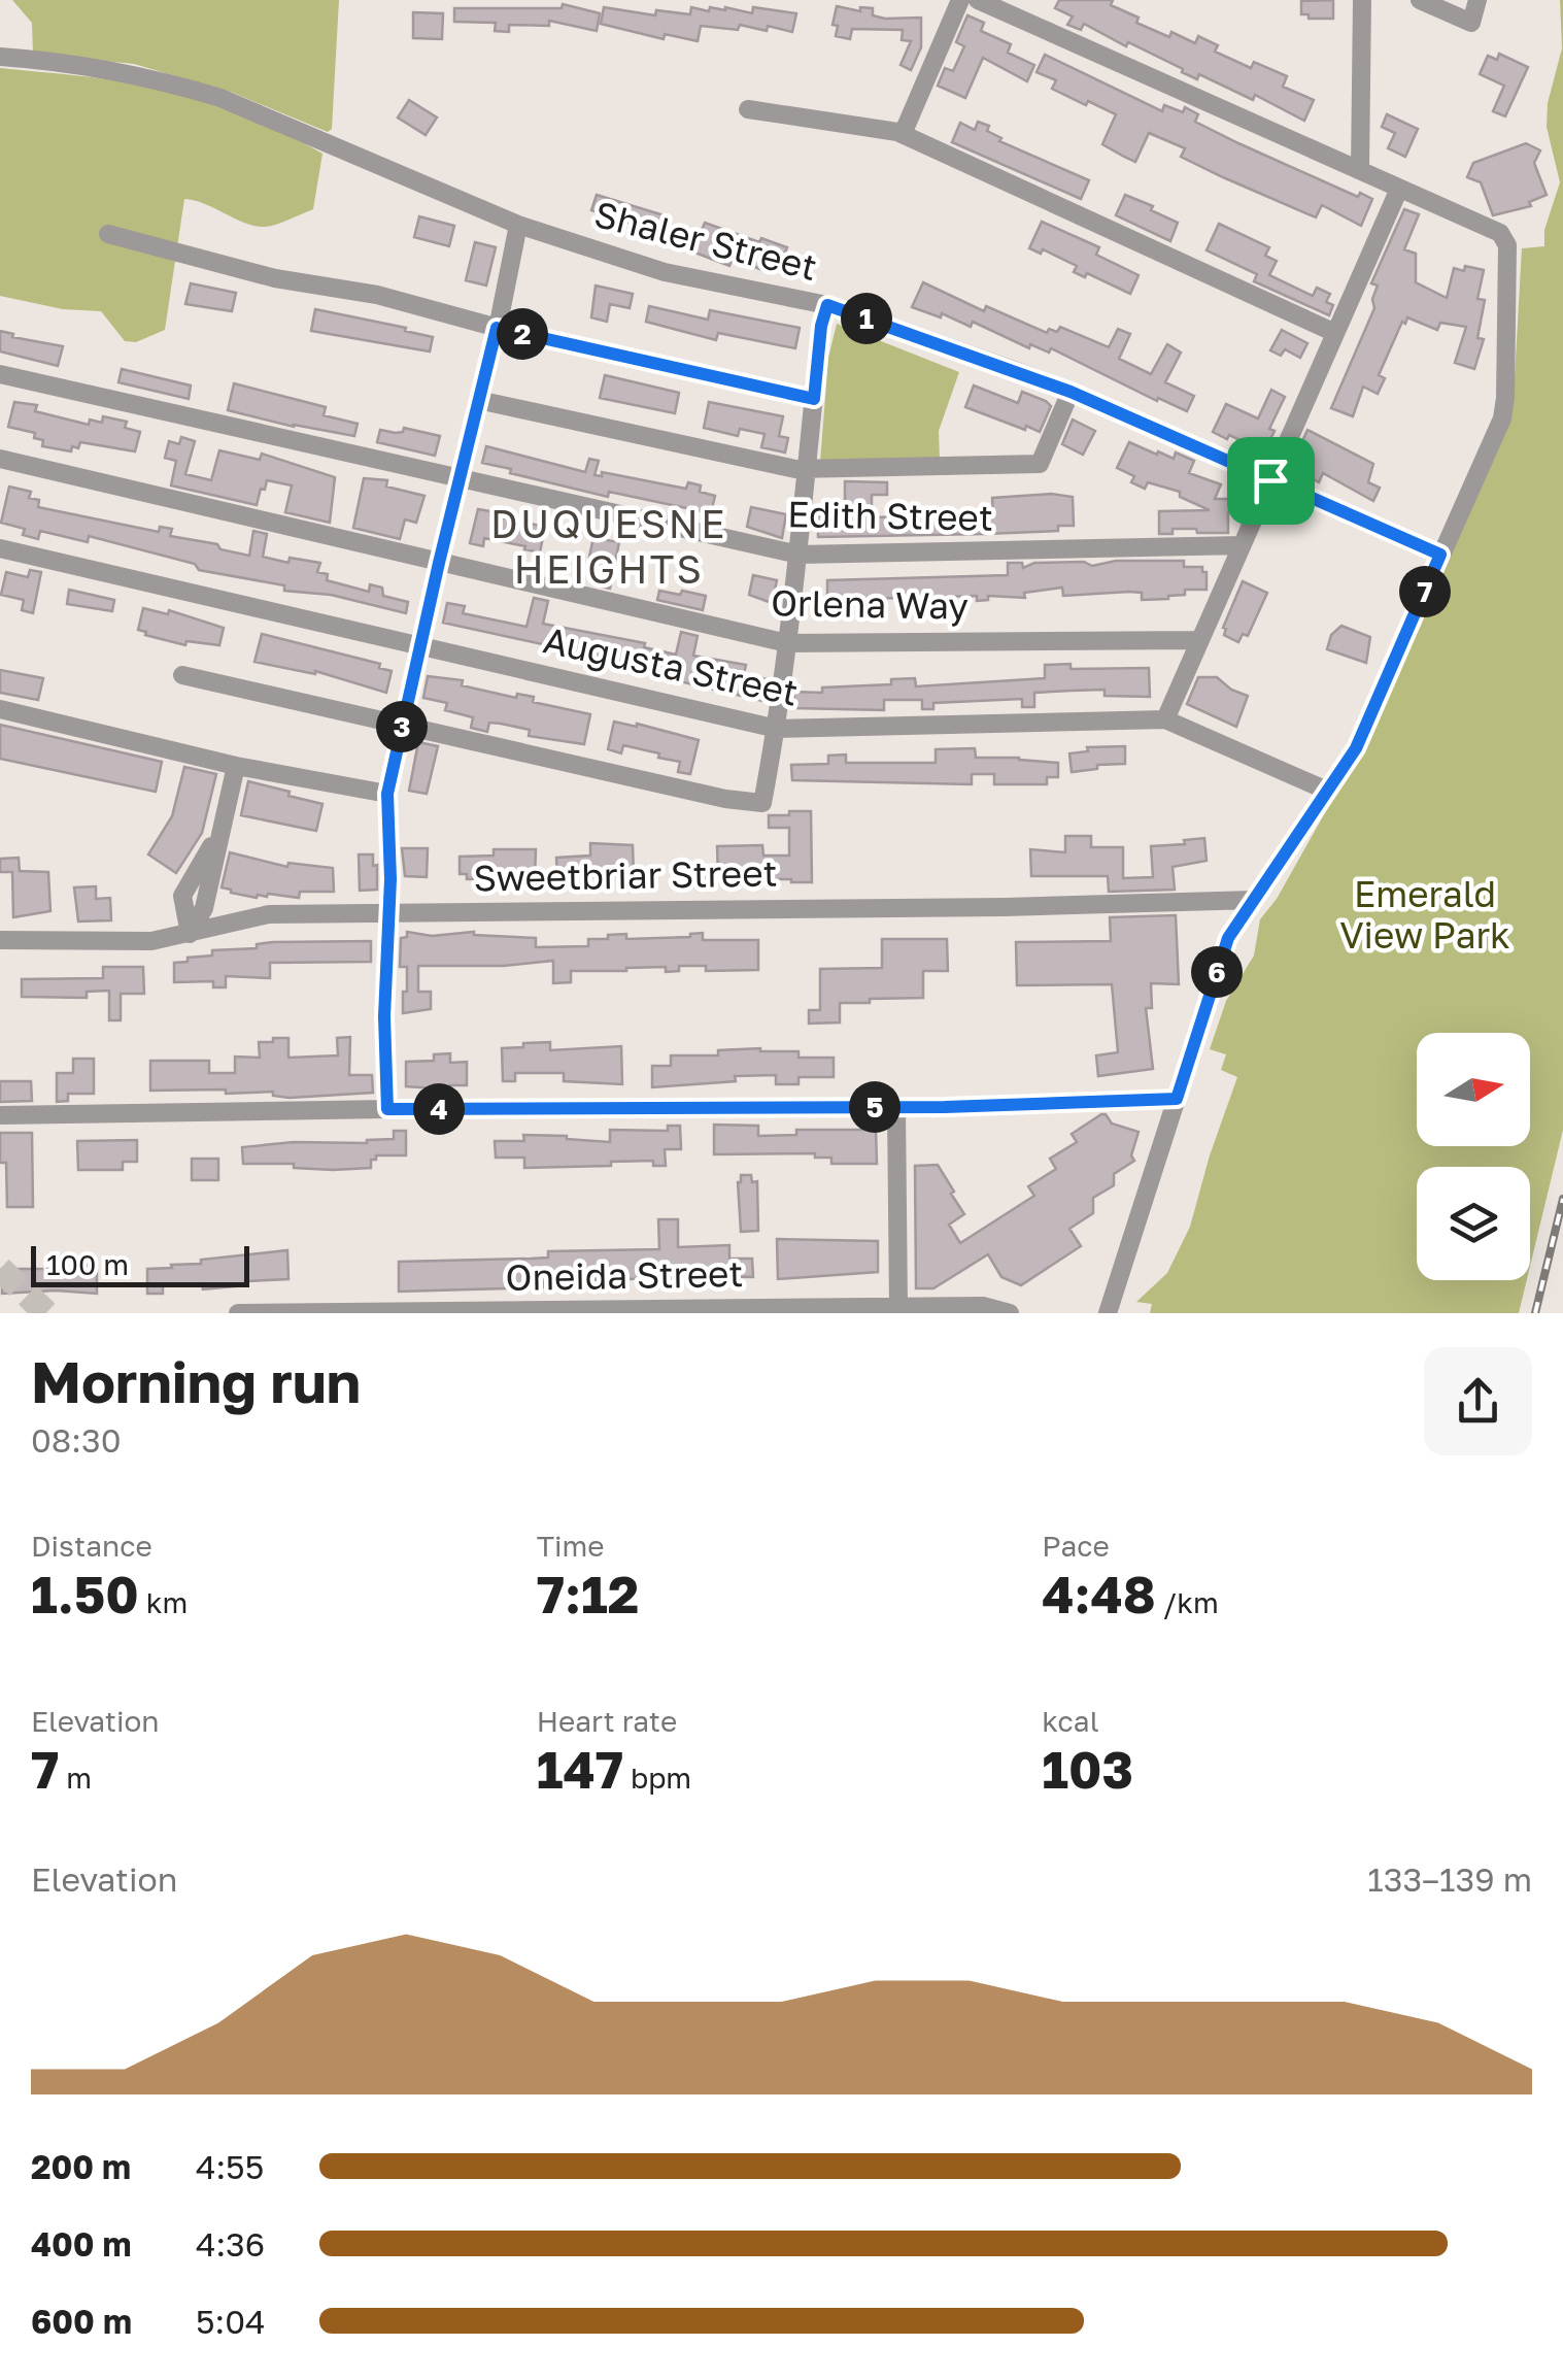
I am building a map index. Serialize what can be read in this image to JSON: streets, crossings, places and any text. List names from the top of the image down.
{
  "streets": {
    "street": [
      "Shaler Street",
      "Edith Street",
      "Orlena Way",
      "Augusta Street",
      "Sweetbriar Street",
      "Oneida Street"
    ]
  },
  "districts": ["DUQUESNE HEIGHTS"],
  "parks": ["Emerald View Park"],
  "scale_bar": "100 m",
  "north": "right",
  "page": {
    "pins": [
      "1",
      "2",
      "7",
      "3",
      "6",
      "5",
      "4"
    ],
    "scale": "100 m",
    "heading": ["Morning run", "08:30"],
    "stats": [
      ["Distance", "1.50 km"],
      ["Time", "7:12"],
      ["Pace", "4:48 /km"],
      ["Elevation", "7 m"],
      ["Heart rate", "147 bpm"],
      ["kcal", "103"]
    ],
    "chart": ["Elevation", "133–139 m"],
    "list": [
      {
        "name": "200 m",
        "note": "4:55"
      },
      {
        "name": "400 m",
        "note": "4:36"
      },
      {
        "name": "600 m",
        "note": "5:04"
      }
    ]
  }
}
